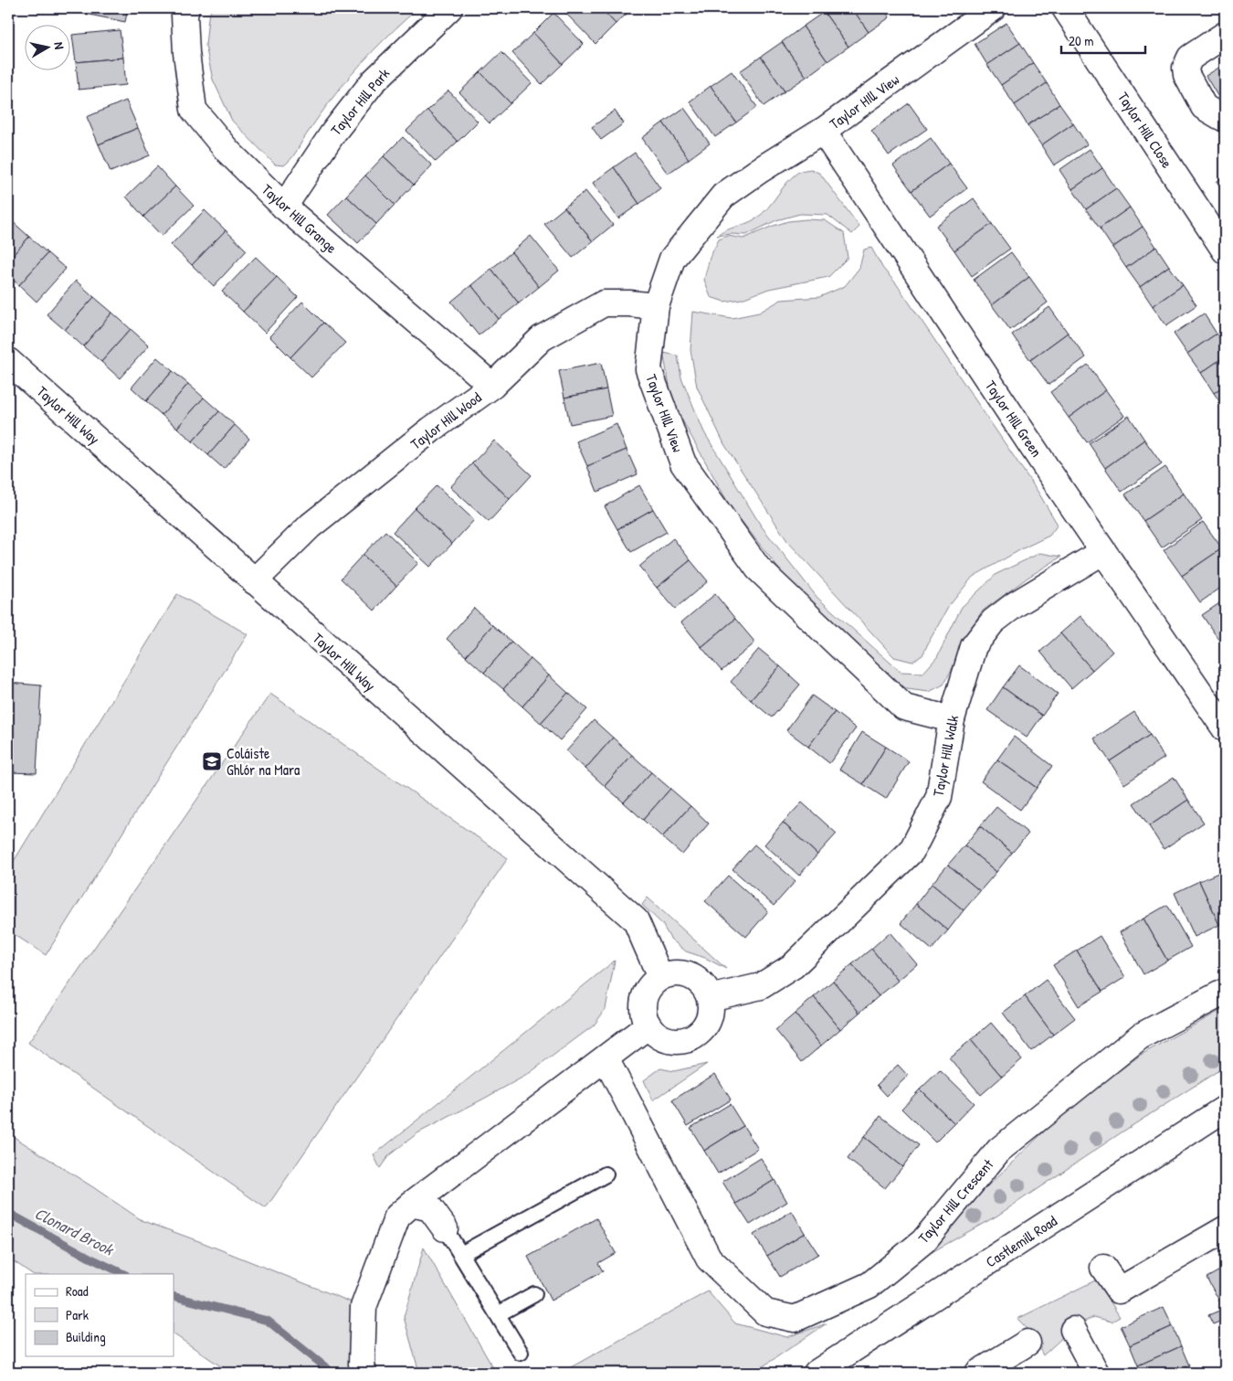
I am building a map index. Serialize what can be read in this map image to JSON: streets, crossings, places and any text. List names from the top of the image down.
{
  "streets": {
    "street": [
      "Taylor Hill Park",
      "Taylor HIll View",
      "Taylor Hill Close",
      "Taylor Hill Grange",
      "Taylor Hill Way",
      "Taylor Hill Green",
      "Taylor Hill Wood",
      "Taylor Hill Walk",
      "Taylor Hill Crescent",
      "Castlemill Road"
    ]
  },
  "crossings": [
    ["Taylor Hill Park", "Taylor Hill Grange"],
    ["Taylor HIll View", "Taylor Hill Green"],
    ["Taylor HIll View", "Taylor Hill Wood"],
    ["Taylor HIll View", "Taylor Hill Walk"],
    ["Taylor Hill Grange", "Taylor Hill Wood"],
    ["Taylor Hill Way", "Taylor Hill Wood"],
    ["Taylor Hill Way", "Taylor Hill Walk"],
    ["Taylor Hill Green", "Taylor Hill Walk"]
  ],
  "water": ["Clonard Brook"],
  "places": {
    "school or university": ["Coláiste Ghlór na Mara"]
  },
  "legend": ["Road", "Park", "Building"],
  "scale_bar": "20 m",
  "north": "right"
}
